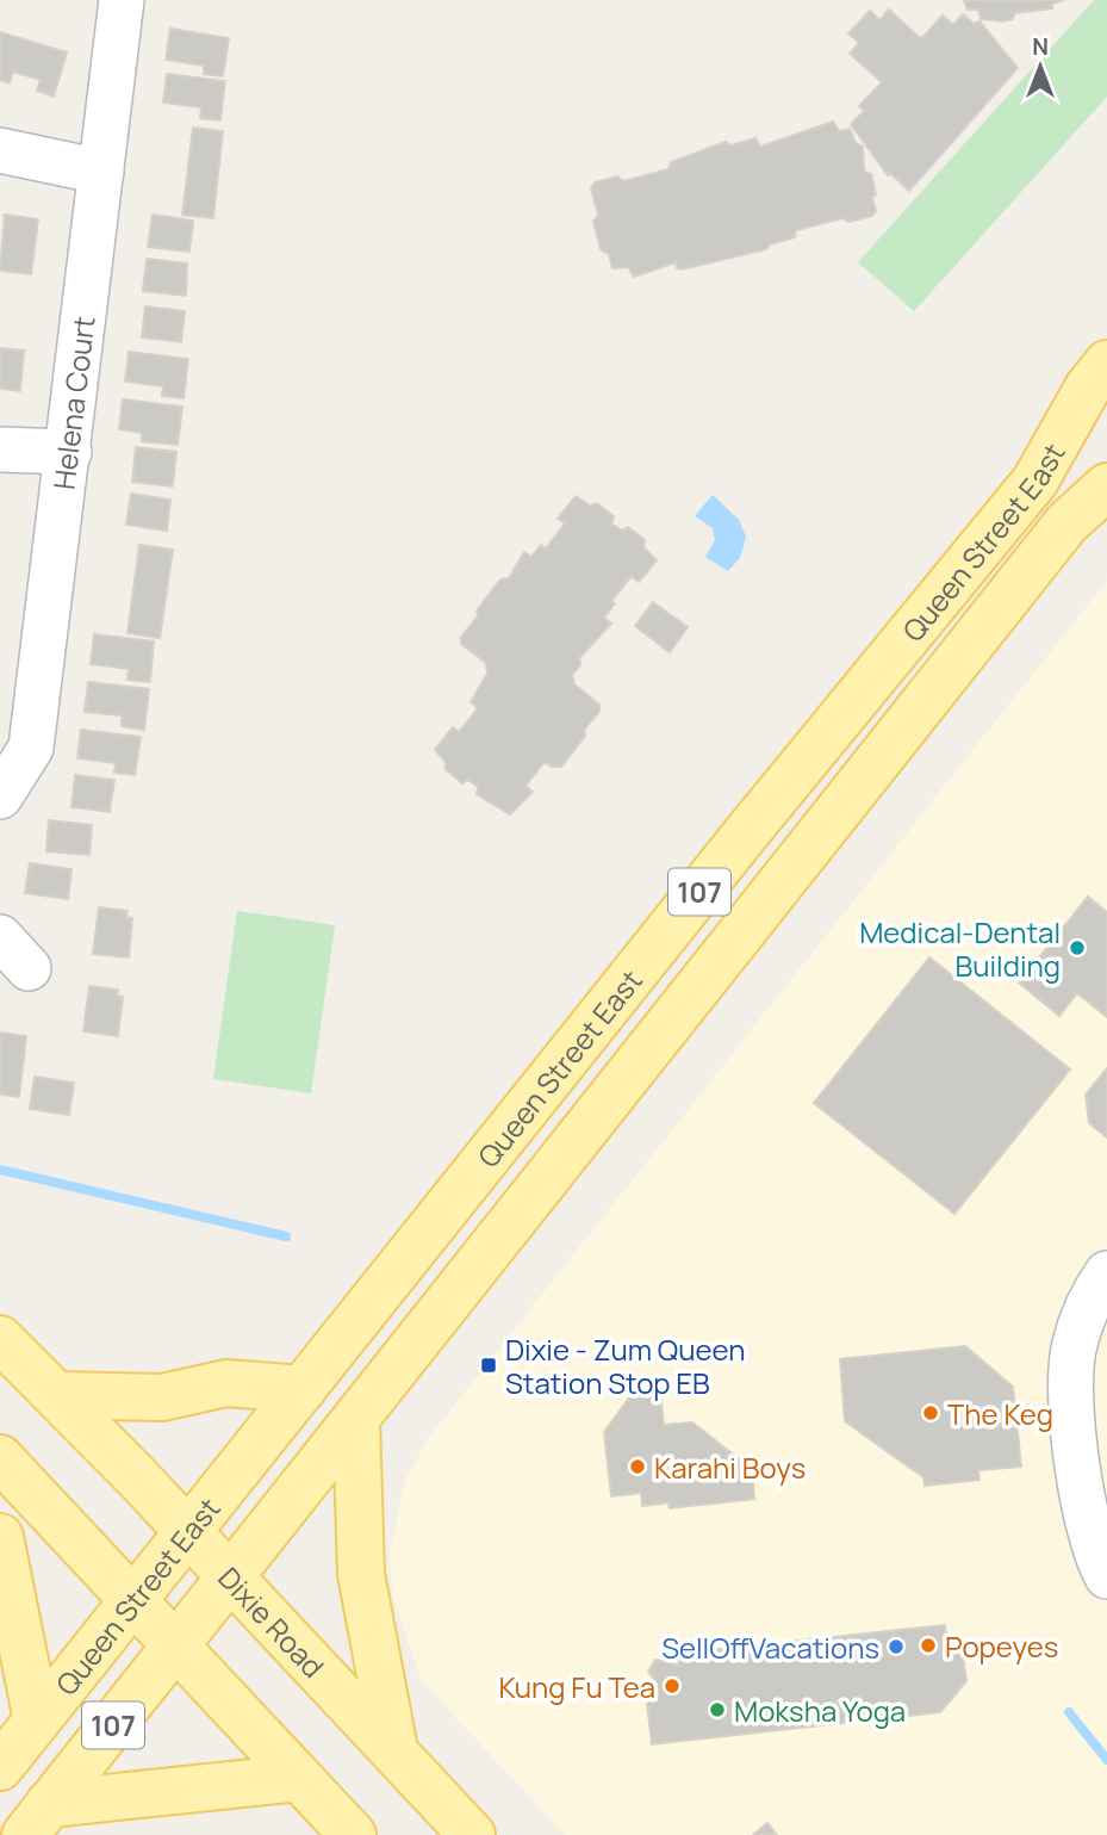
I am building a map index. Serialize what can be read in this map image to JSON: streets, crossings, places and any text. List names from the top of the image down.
{
  "streets": {
    "main road": ["Queen Street East", "107", "Dixie Road"],
    "street": ["Helena Court"]
  },
  "crossings": [
    ["Queen Street East", "Dixie Road"]
  ],
  "places": {
    "other": [
      "Medical-Dental Building",
      "The Keg",
      "Karahi Boys",
      "Popeyes",
      "SellOffVacations",
      "Kung Fu Tea",
      "Moksha Yoga"
    ],
    "transit": ["Dixie - Zum Queen Station Stop EB"]
  },
  "north": "top"
}
